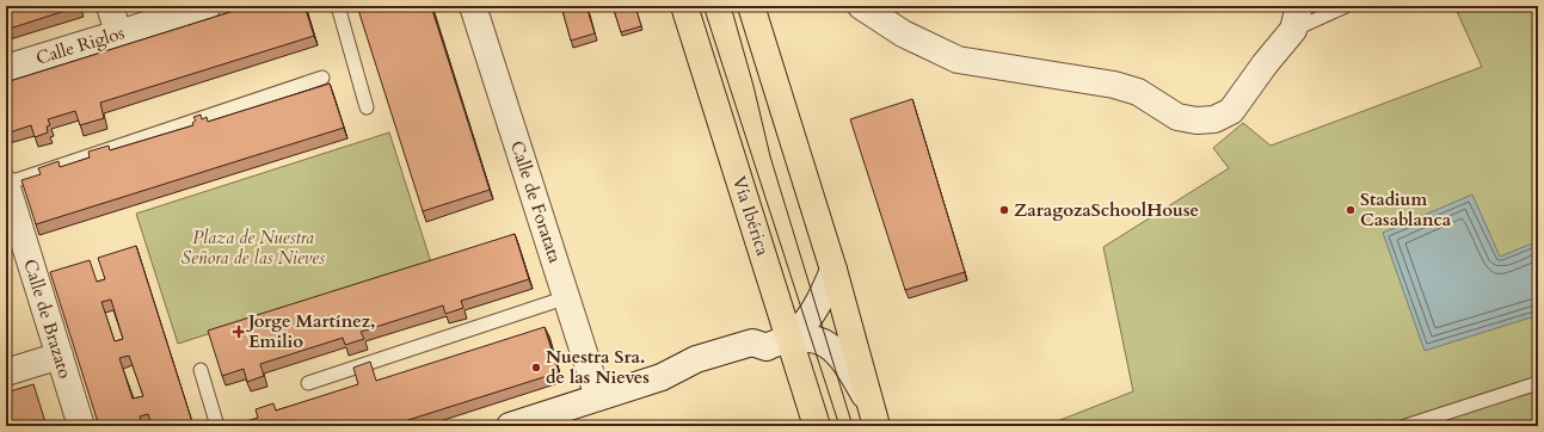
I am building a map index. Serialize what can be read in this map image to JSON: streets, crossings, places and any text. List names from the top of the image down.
{
  "streets": {
    "highway": ["Vía Ibérica"],
    "street": ["Calle Riglos", "Calle de Foratata", "Calle de Brazato"]
  },
  "parks": ["Plaza de Nuestra Señora de las Nieves"],
  "places": {
    "other": ["ZaragozaSchoolHouse", "Stadium Casablanca", "Nuestra Sra. de las Nieves"],
    "health": ["Jorge Martínez, Emilio"]
  }
}
